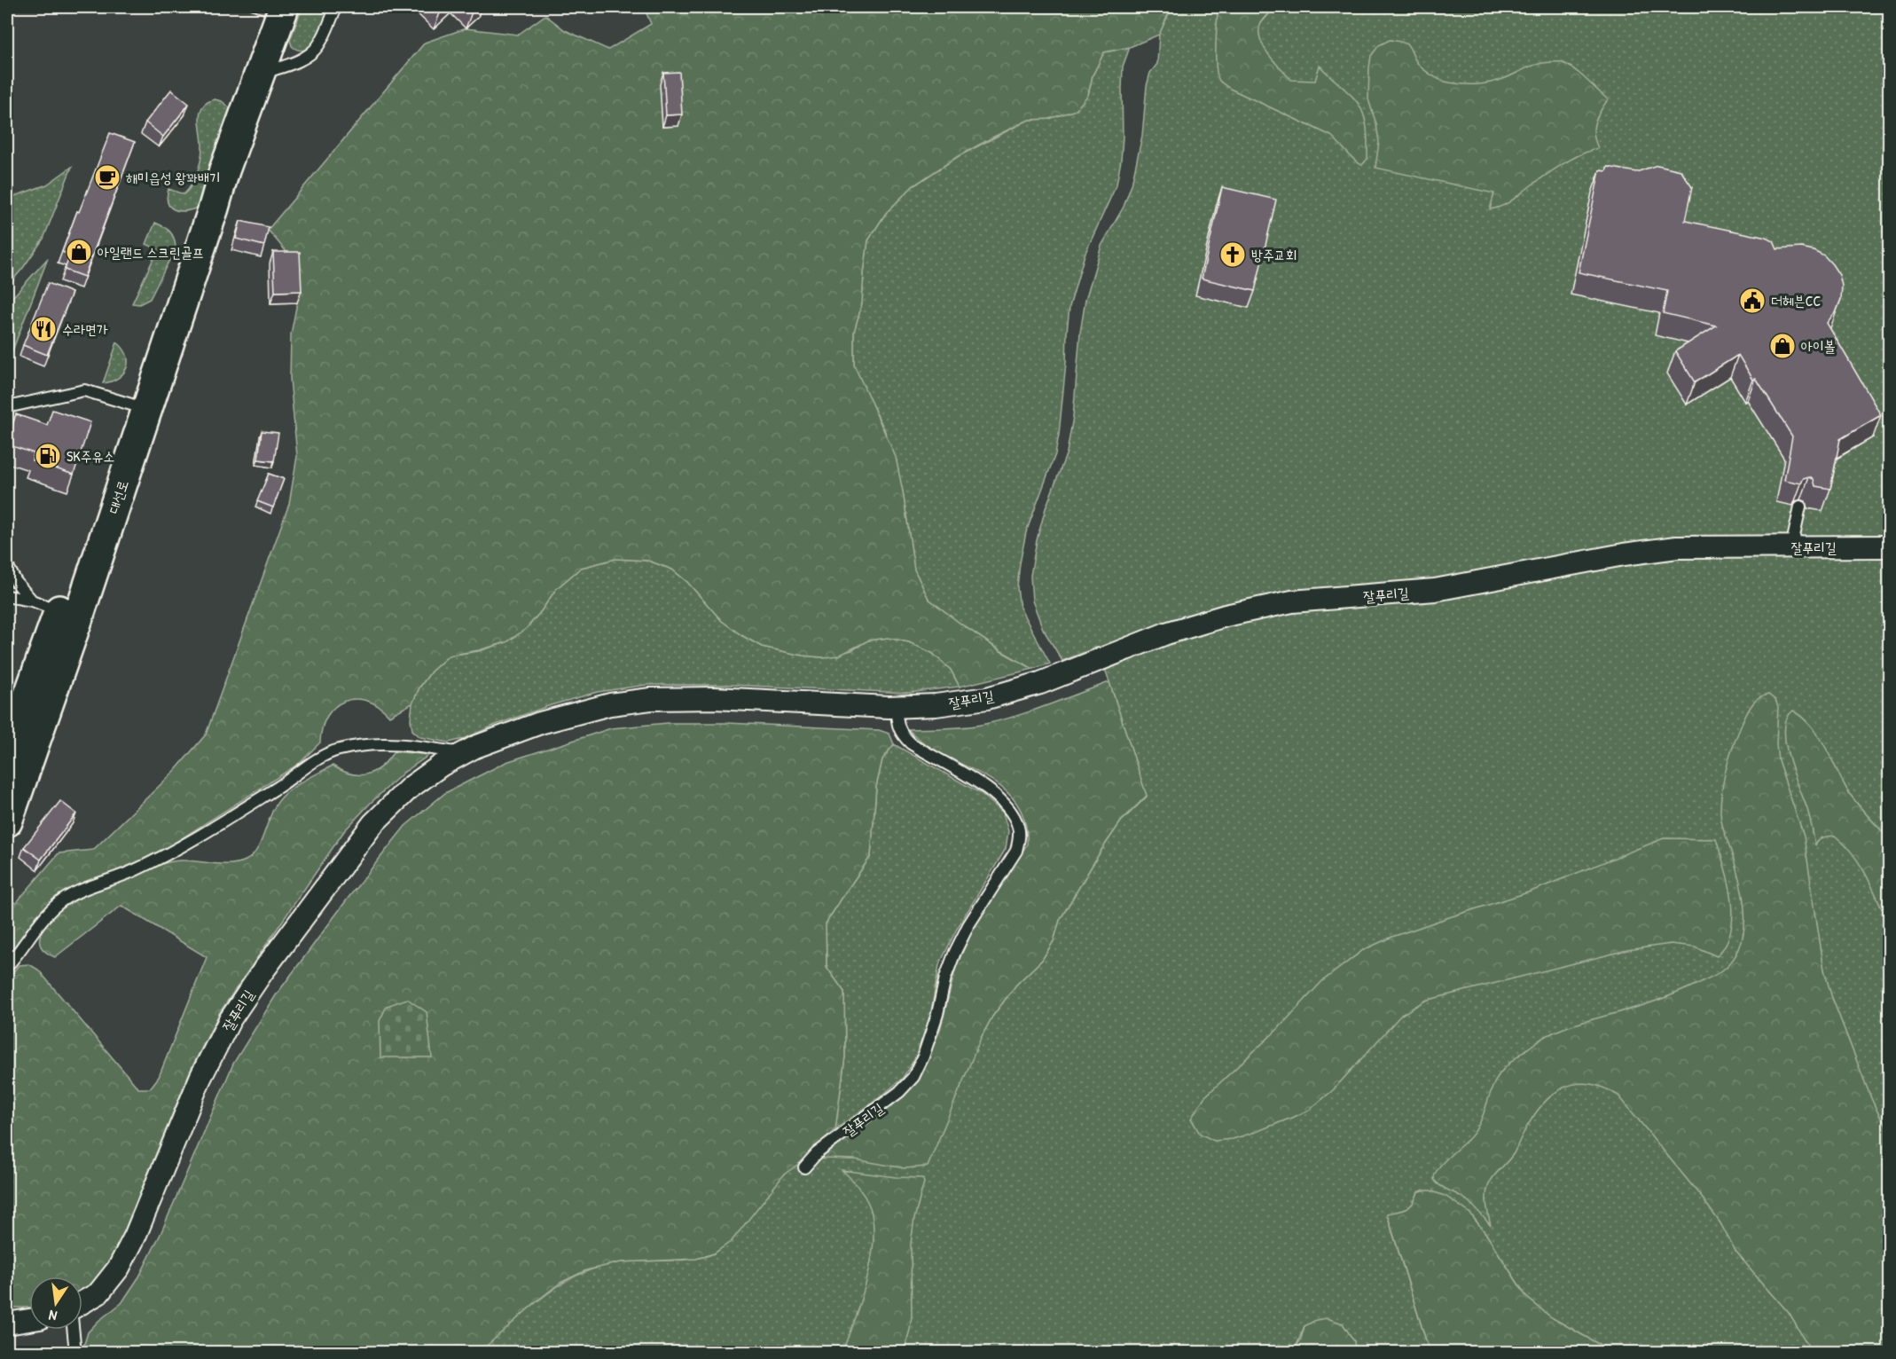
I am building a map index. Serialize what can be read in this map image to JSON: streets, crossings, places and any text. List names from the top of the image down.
{
  "streets": {
    "street": ["대선로", "잘푸리길"]
  },
  "places": {
    "cafe": ["해미읍성 왕꽈배기"],
    "shop": ["아일랜드 스크린골프", "아이볼"],
    "church": ["방주교회"],
    "public building": ["더헤븐CC"],
    "restaurant": ["수라면가"],
    "fuel station": ["SK주유소"]
  },
  "north": "bottom"
}
